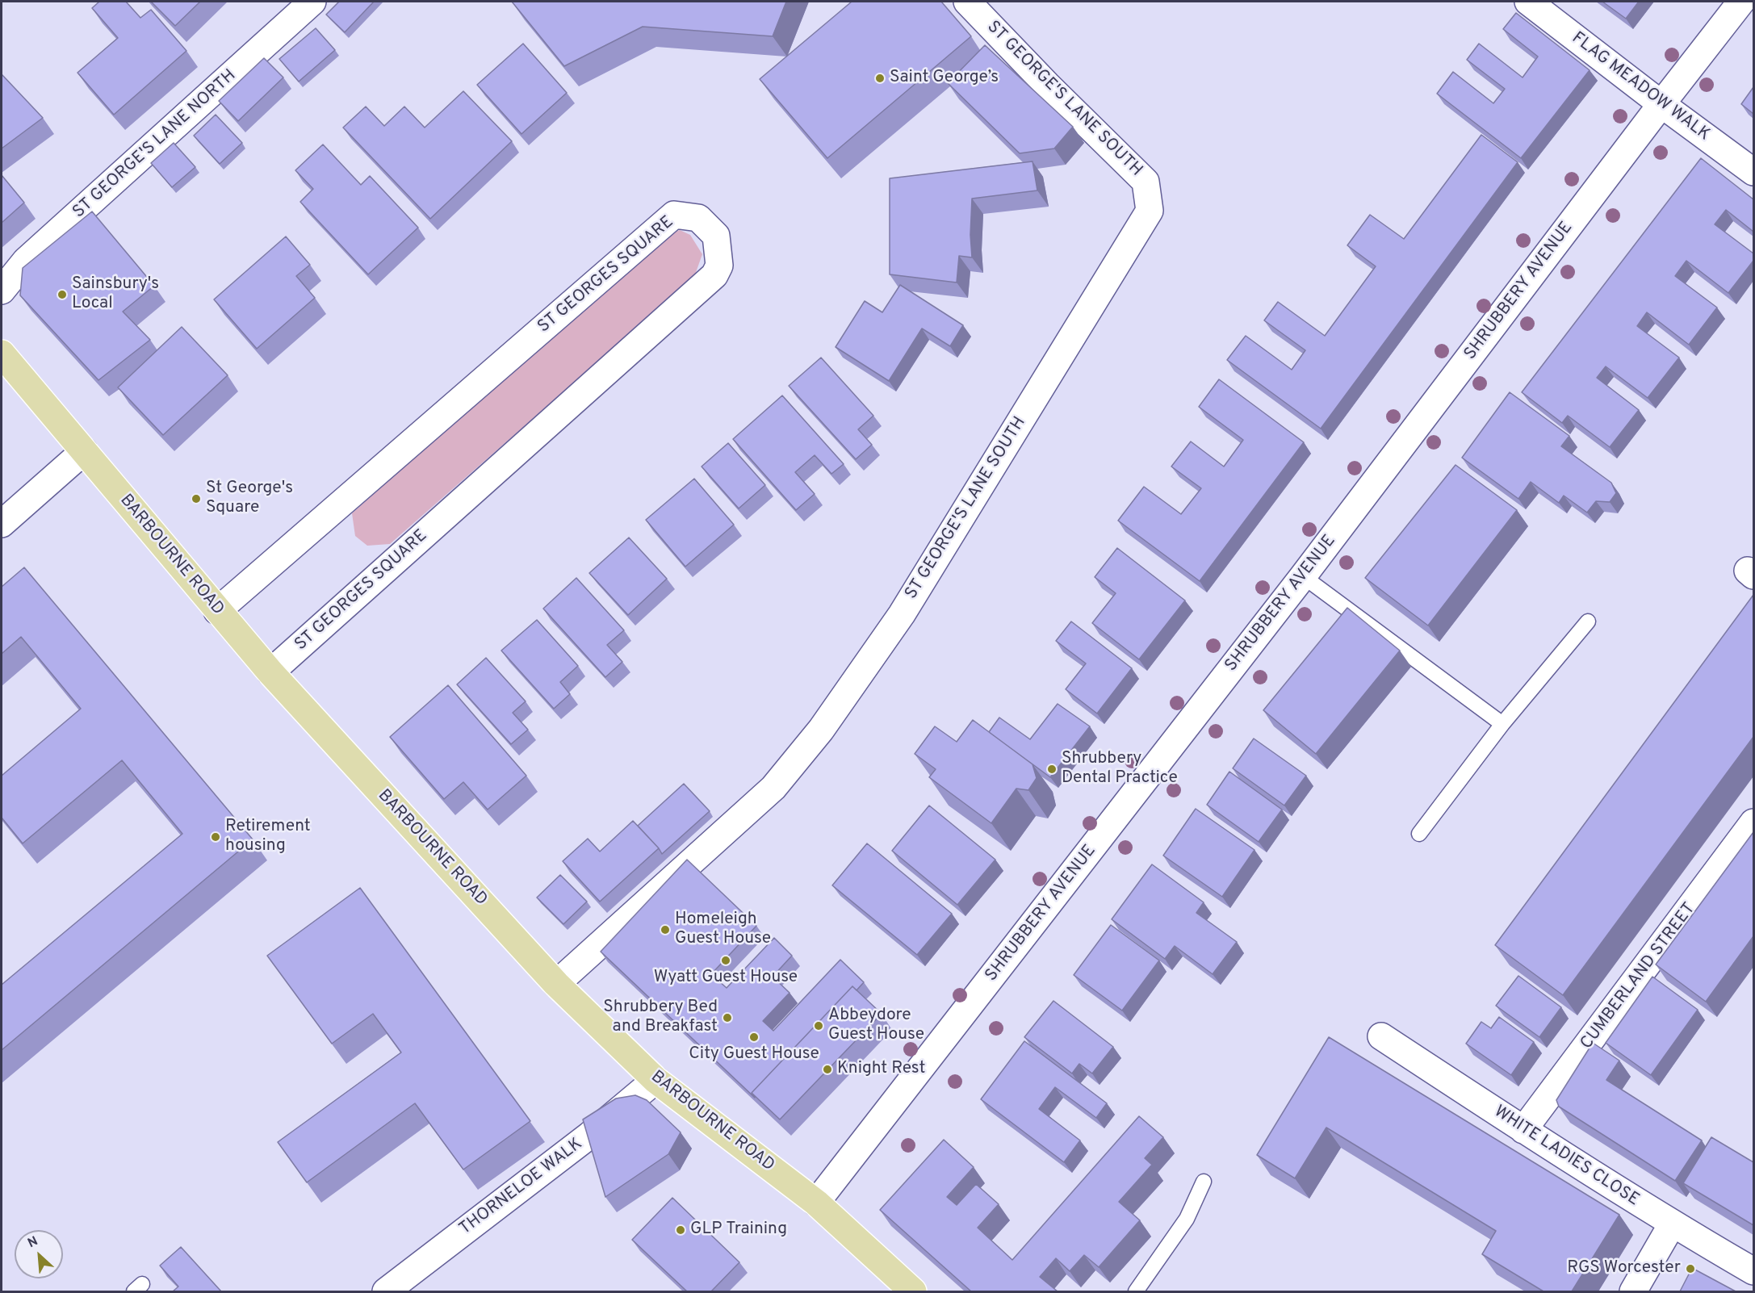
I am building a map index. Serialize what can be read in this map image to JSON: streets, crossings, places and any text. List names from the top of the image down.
{
  "streets": {
    "main road": ["BARBOURNE ROAD"],
    "street": [
      "FLAG MEADOW WALK",
      "ST GEORGE'S LANE SOUTH",
      "ST GEORGE'S LANE NORTH",
      "ST GEORGES SQUARE",
      "SHRUBBERY AVENUE",
      "CUMBERLAND STREET",
      "WHITE LADIES CLOSE",
      "THORNELOE WALK"
    ]
  },
  "crossings": [
    ["FLAG MEADOW WALK", "SHRUBBERY AVENUE"],
    ["ST GEORGE'S LANE SOUTH", "BARBOURNE ROAD"],
    ["ST GEORGES SQUARE", "BARBOURNE ROAD"],
    ["SHRUBBERY AVENUE", "BARBOURNE ROAD"],
    ["BARBOURNE ROAD", "THORNELOE WALK"],
    ["CUMBERLAND STREET", "WHITE LADIES CLOSE"]
  ],
  "places": [
    "Saint George’s",
    "Sainsbury's Local",
    "St George's Square",
    "Shrubbery Dental Practice",
    "Retirement housing",
    "Homeleigh Guest House",
    "Wyatt Guest House",
    "Shrubbery Bed and Breakfast",
    "Abbeydore Guest House",
    "City Guest House",
    "Knight Rest",
    "GLP Training",
    "RGS Worcester"
  ],
  "north": "top left"
}
